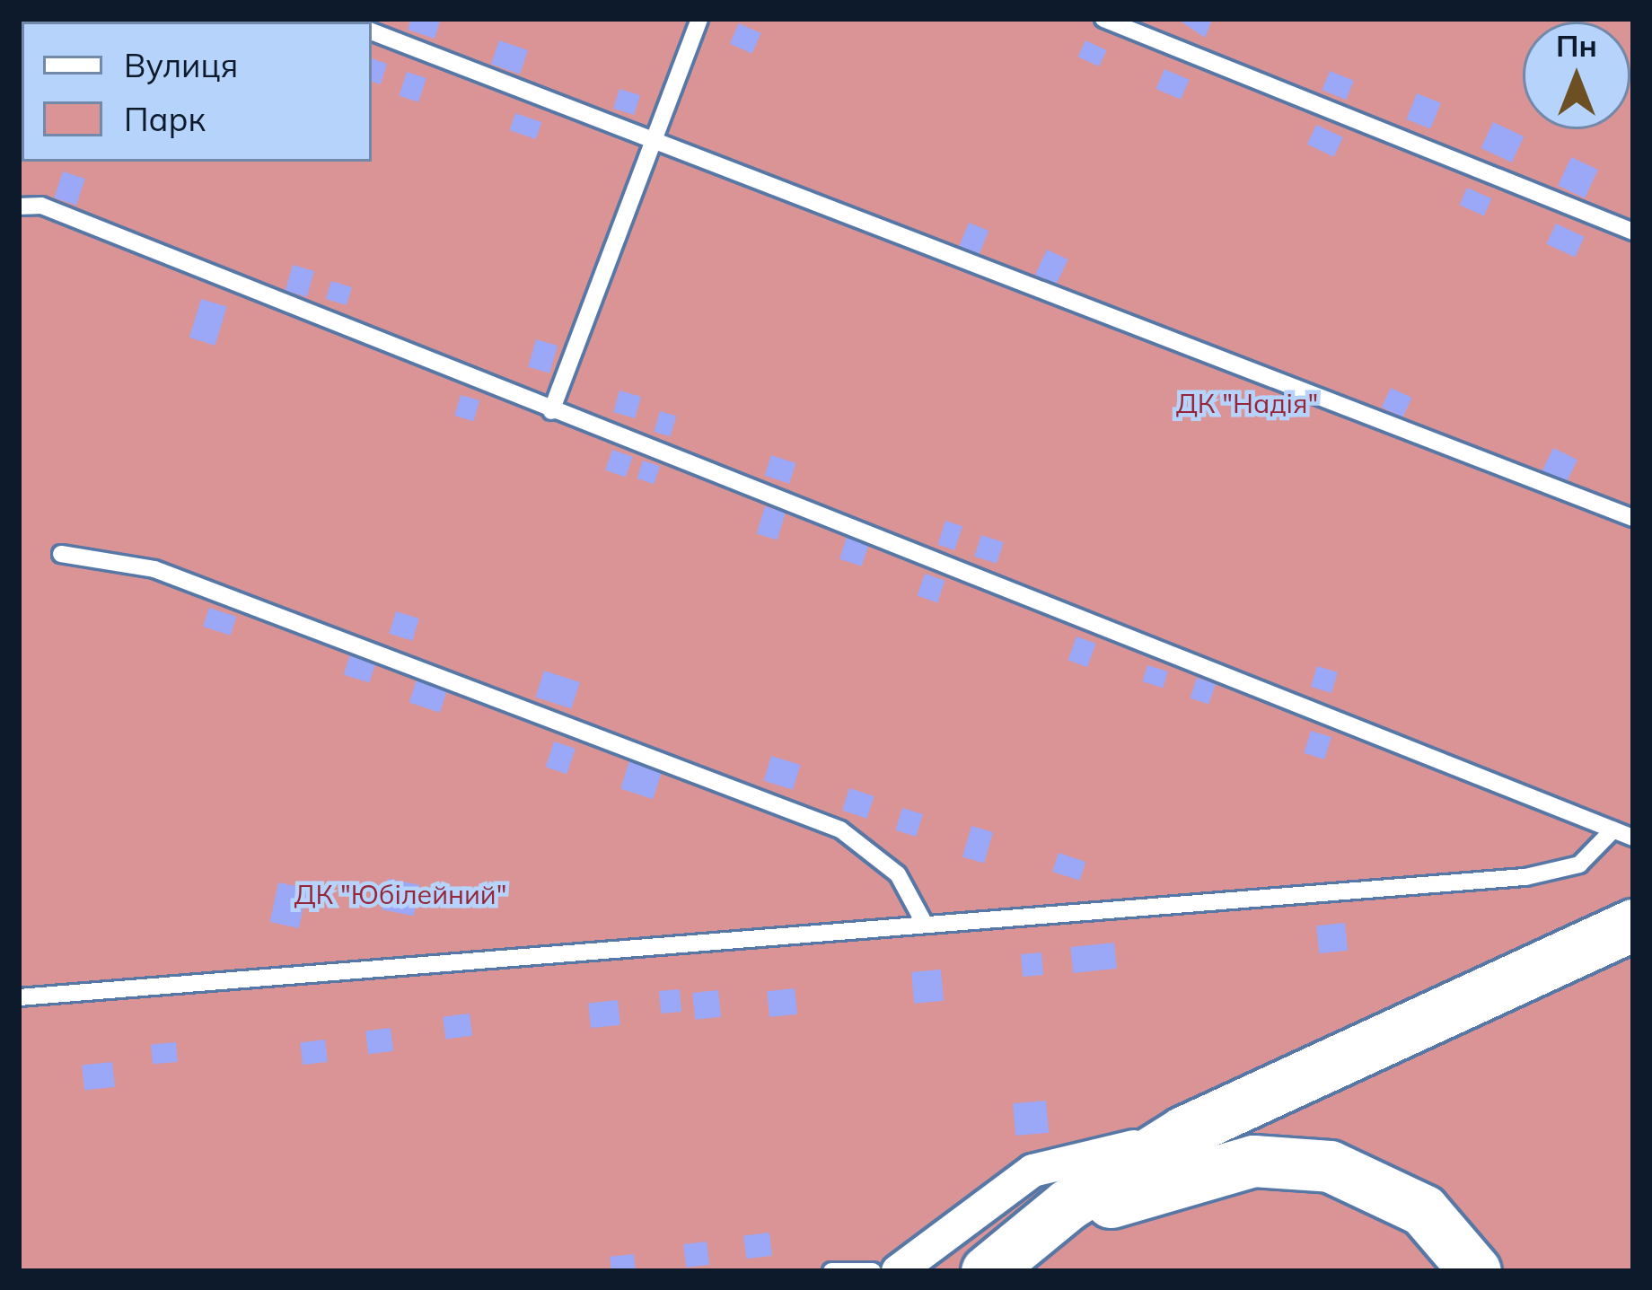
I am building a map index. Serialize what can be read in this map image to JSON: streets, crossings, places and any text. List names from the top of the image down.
{
  "parks": ["ДК \"Надія\"", "ДК \"Юбілейний\""],
  "legend": ["Вулиця", "Парк"],
  "north": "top"
}
